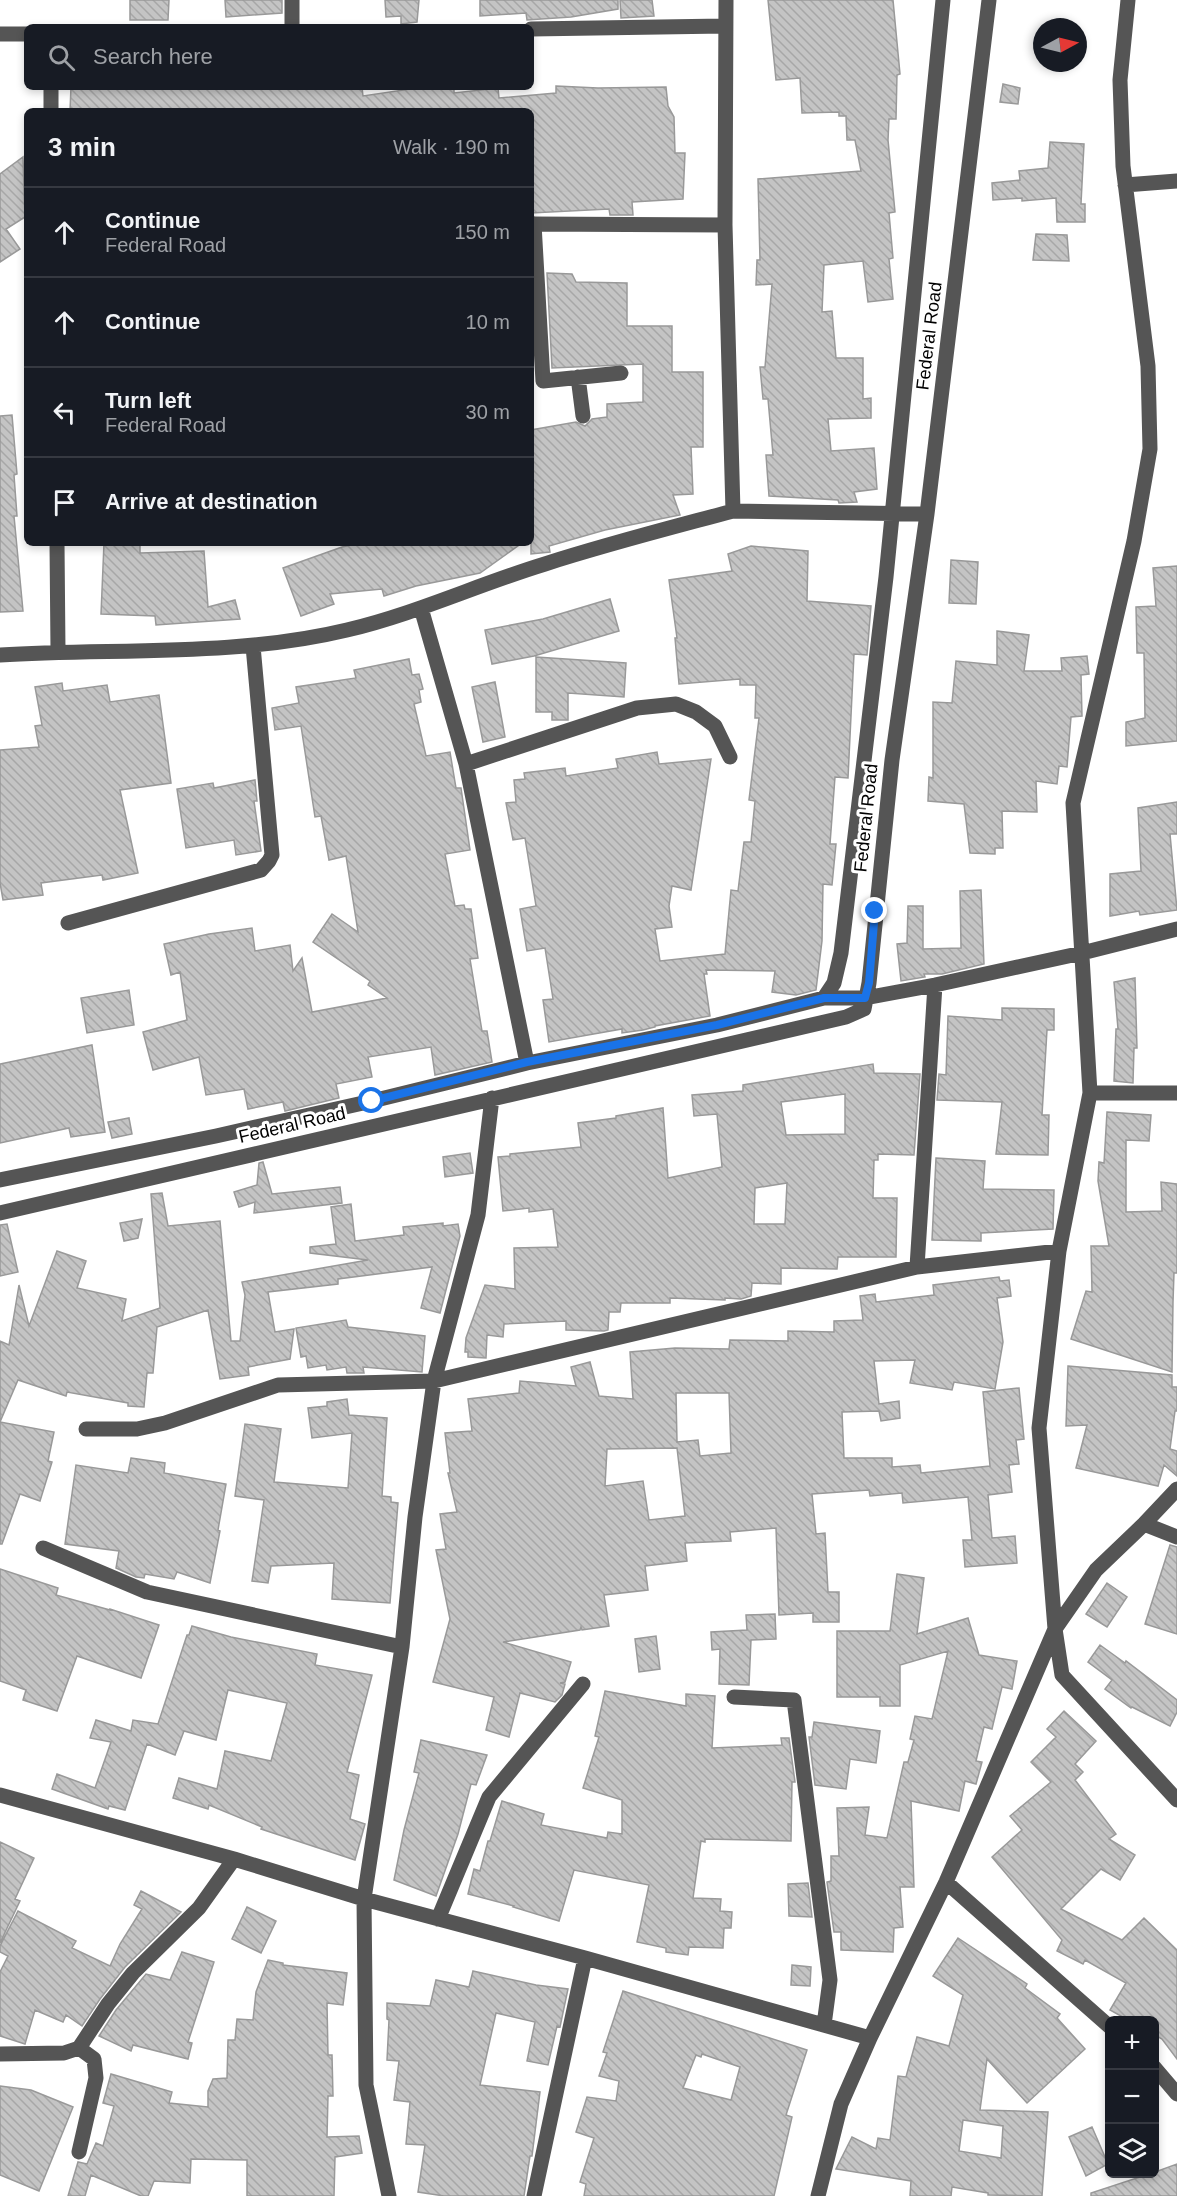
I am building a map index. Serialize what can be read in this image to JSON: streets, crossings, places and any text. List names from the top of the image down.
{
  "streets": {
    "street": ["Federal Road"]
  },
  "north": "right",
  "page": {
    "search": "Search here",
    "heading": ["3 min", "Walk · 190 m"],
    "list": [
      ["Continue", "Federal Road", "150 m"],
      ["Continue", "10 m"],
      ["Turn left", "Federal Road", "30 m"],
      "Arrive at destination"
    ],
    "map_buttons": ["+", "−"]
  }
}
